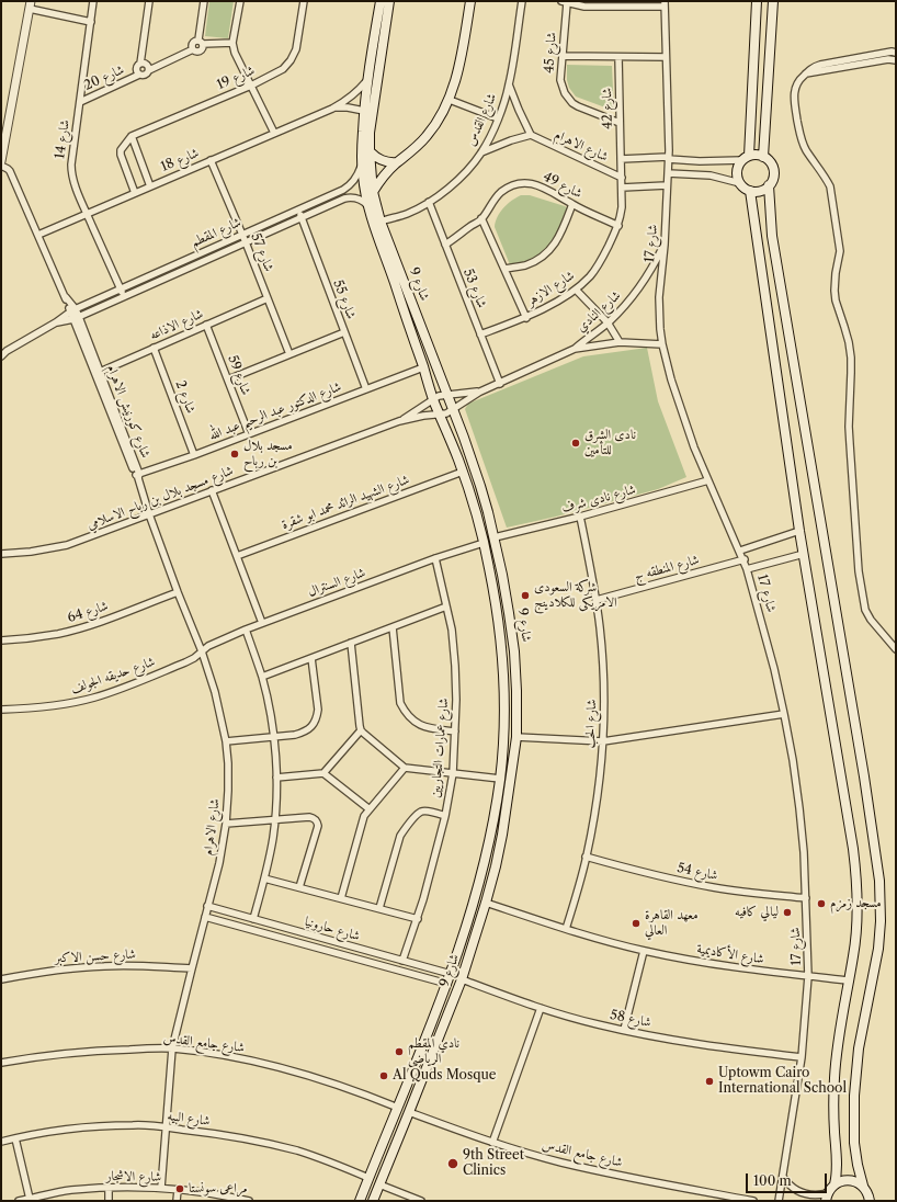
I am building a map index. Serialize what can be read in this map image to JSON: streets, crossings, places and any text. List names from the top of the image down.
{
  "streets": {
    "main road": ["شارع 9"],
    "street": [
      "شارع 45",
      "شارع 20",
      "شارع 19",
      "شارع 42",
      "شارع القدس",
      "شارع 14",
      "شارع الاهرام",
      "شارع 18",
      "شارع 49",
      "شارع المقطم",
      "شارع 17",
      "شارع 57",
      "شارع 53",
      "شارع الازهر",
      "شارع 55",
      "شارع النادي",
      "شارع الاذاعه",
      "شارع 59",
      "شارع 2",
      "شارع كورنيش الاهرام",
      "شارع الدكتور عبد الرحيم عبد الله",
      "شارع مسجد بلال بن رباح الاسلامي",
      "شارع نادى شرف",
      "شارع الشهيد الرائد محمد ابو شقرة",
      "شارع المنطقه ج",
      "شارع السنترال",
      "شارع 64",
      "شارع حديقه الجولف",
      "شارع الحب",
      "شارع عمارات التجاريين",
      "شارع 54",
      "شارع حارونيا",
      "شارع الأكاديمية",
      "شارع حسن الاكبر",
      "شارع 58",
      "شارع جامع القدس",
      "شارع البيه",
      "شارع الاشجار"
    ]
  },
  "crossings": [
    ["شارع 45", "شارع 42"],
    ["شارع 20", "شارع 14"],
    ["شارع 42", "شارع الازهر"],
    ["شارع القدس", "شارع 9"],
    ["شارع القدس", "شارع 53"],
    ["شارع 14", "شارع 18"],
    ["شارع 14", "شارع المقطم"],
    ["شارع الاهرام", "شارع الازهر"],
    ["شارع الاهرام", "شارع كورنيش الاهرام"],
    ["شارع الاهرام", "شارع الدكتور عبد الرحيم عبد الله"],
    ["شارع الاهرام", "شارع مسجد بلال بن رباح الاسلامي"],
    ["شارع الاهرام", "شارع السنترال"],
    ["شارع الاهرام", "شارع 64"],
    ["شارع الاهرام", "شارع حديقه الجولف"],
    ["شارع الاهرام", "شارع حارونيا"],
    ["شارع الاهرام", "شارع حسن الاكبر"],
    ["شارع الاهرام", "شارع جامع القدس"],
    ["شارع الاهرام", "شارع البيه"],
    ["شارع الاهرام", "شارع الاشجار"],
    ["شارع 18", "شارع 57"],
    ["شارع 18", "شارع 9"],
    ["شارع 18", "شارع كورنيش الاهرام"],
    ["شارع 49", "شارع 53"],
    ["شارع 49", "شارع الازهر"],
    ["شارع المقطم", "شارع 57"],
    ["شارع المقطم", "شارع 9"],
    ["شارع المقطم", "شارع 55"],
    ["شارع المقطم", "شارع كورنيش الاهرام"],
    ["شارع 17", "شارع النادي"],
    ["شارع 17", "شارع نادى شرف"],
    ["شارع 17", "شارع المنطقه ج"],
    ["شارع 17", "شارع 54"],
    ["شارع 17", "شارع الأكاديمية"],
    ["شارع 17", "شارع 58"],
    ["شارع 57", "شارع الاذاعه"],
    ["شارع 9", "شارع النادي"],
    ["شارع 9", "شارع الدكتور عبد الرحيم عبد الله"],
    ["شارع 9", "شارع مسجد بلال بن رباح الاسلامي"],
    ["شارع 9", "شارع نادى شرف"],
    ["شارع 9", "شارع الشهيد الرائد محمد ابو شقرة"],
    ["شارع 9", "شارع السنترال"],
    ["شارع 9", "شارع حارونيا"],
    ["شارع 9", "شارع الأكاديمية"],
    ["شارع 9", "شارع 58"],
    ["شارع 9", "شارع جامع القدس"],
    ["شارع 9", "شارع البيه"],
    ["شارع 53", "شارع الازهر"],
    ["شارع 53", "شارع النادي"],
    ["شارع 55", "شارع الدكتور عبد الرحيم عبد الله"],
    ["شارع النادي", "شارع مسجد بلال بن رباح الاسلامي"],
    ["شارع الاذاعه", "شارع 59"],
    ["شارع الاذاعه", "شارع 2"],
    ["شارع الاذاعه", "شارع كورنيش الاهرام"],
    ["شارع 59", "شارع الدكتور عبد الرحيم عبد الله"],
    ["شارع 2", "شارع الدكتور عبد الرحيم عبد الله"],
    ["شارع كورنيش الاهرام", "شارع الدكتور عبد الرحيم عبد الله"],
    ["شارع نادى شرف", "شارع الحب"],
    ["شارع المنطقه ج", "شارع الحب"],
    ["شارع السنترال", "شارع حديقه الجولف"],
    ["شارع السنترال", "شارع عمارات التجاريين"],
    ["شارع الحب", "شارع 54"],
    ["شارع الحب", "شارع الأكاديمية"],
    ["شارع عمارات التجاريين", "شارع حارونيا"]
  ],
  "places": [
    "نادى الشرق للتأمين",
    "مسجد بلال بن رباح",
    "شركة السعودى الامريكى للكلادينج",
    "مسجد زمزم",
    "ليالي كافيه",
    "معهد القاهرة العالي",
    "نادي المقطم الرياضي",
    "Al Quds Mosque",
    "Uptowm Cairo International School",
    "9th Street Clinics",
    "مراعى سونستا"
  ],
  "scale_bar": "100 m"
}
